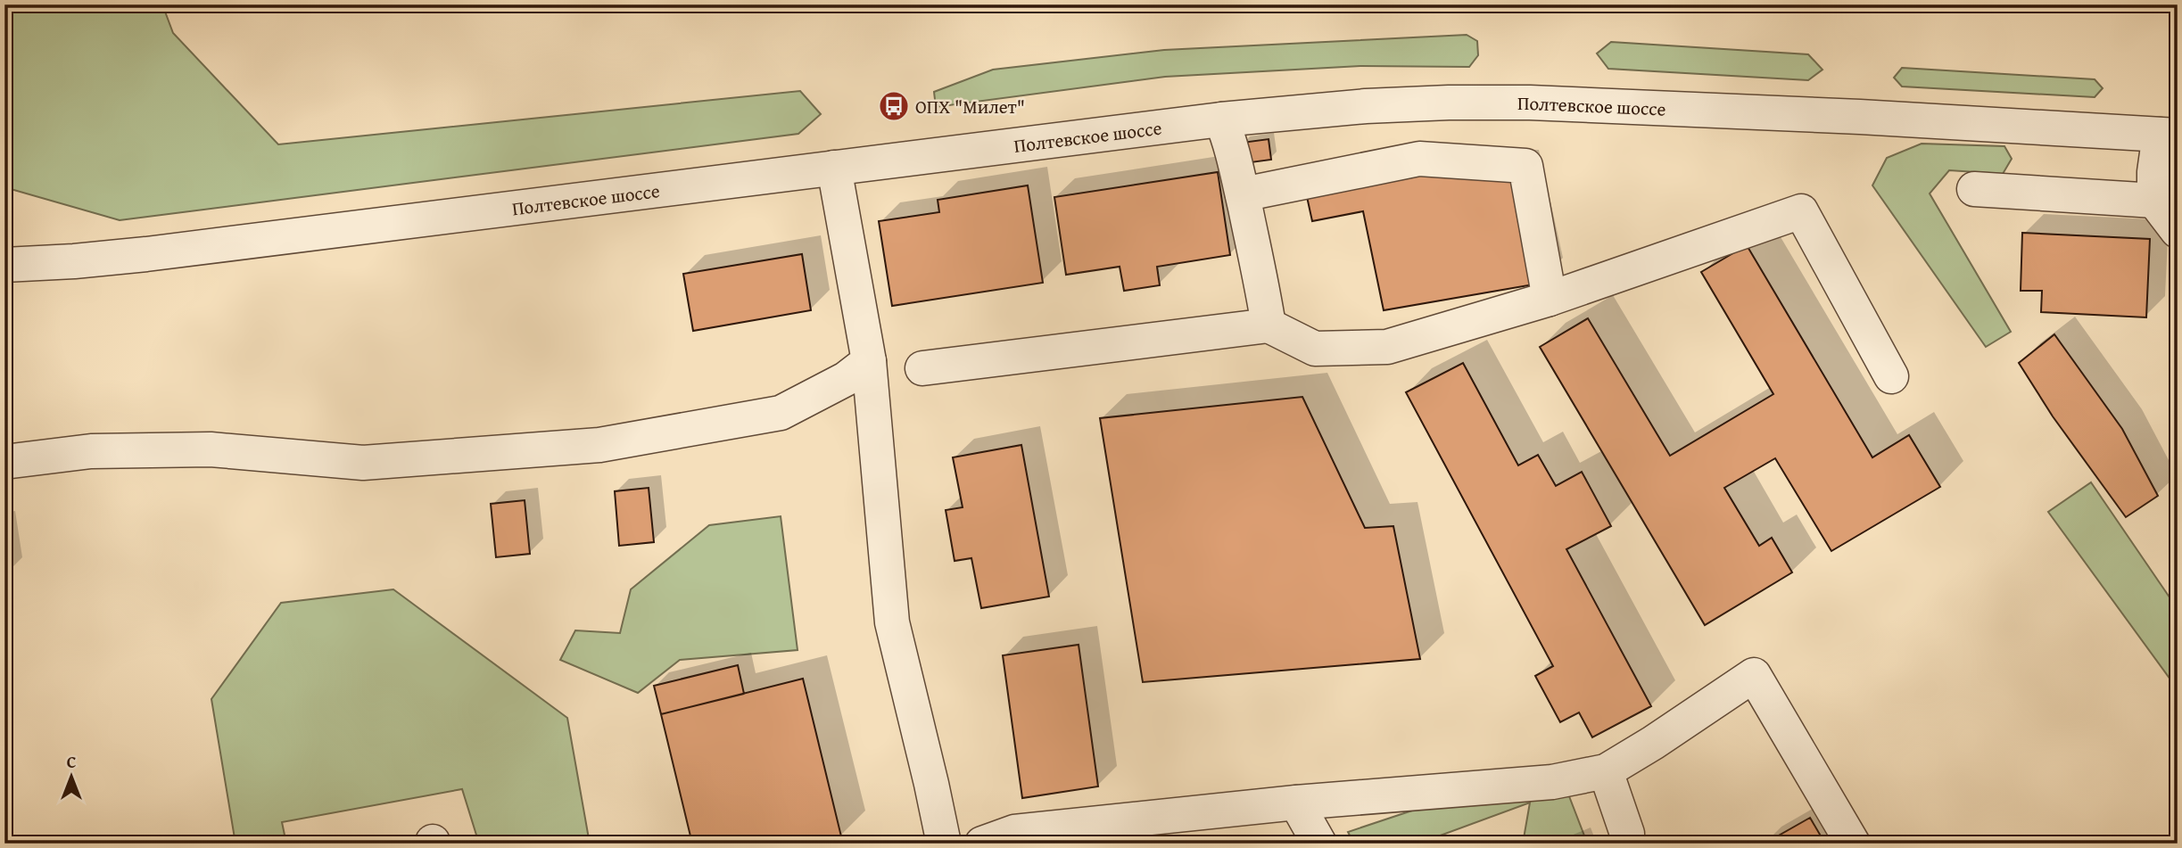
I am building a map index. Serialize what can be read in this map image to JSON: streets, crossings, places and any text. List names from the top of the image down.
{
  "streets": {
    "street": ["Полтевское шоссе"]
  },
  "places": {
    "bus stop": ["ОПХ \"Милет\""]
  },
  "north": "top"
}
